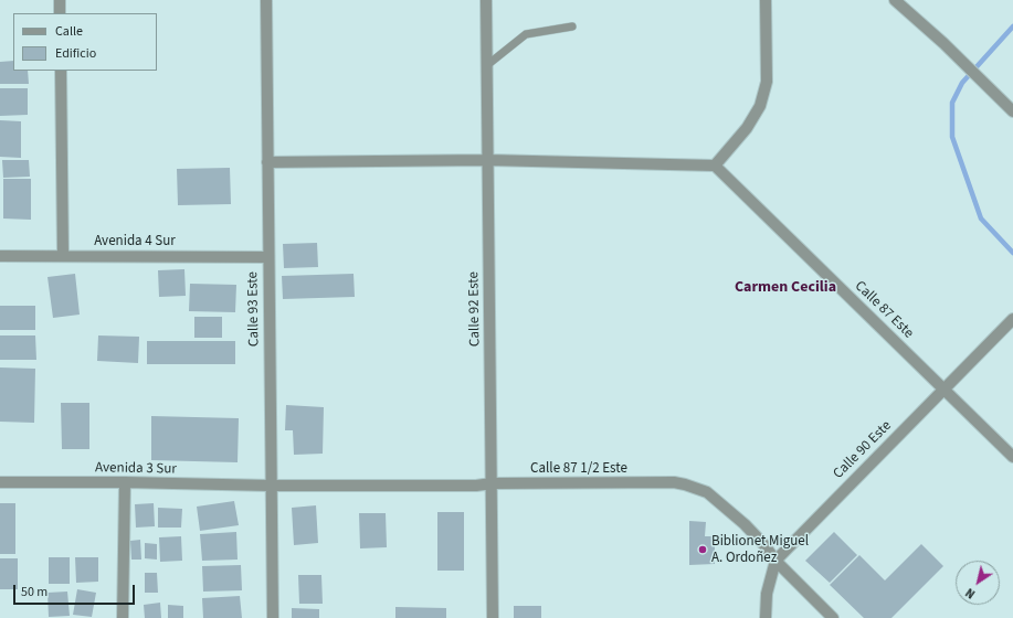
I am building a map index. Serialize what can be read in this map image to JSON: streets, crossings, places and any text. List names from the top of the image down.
{
  "streets": {
    "street": [
      "Avenida 4 Sur",
      "Calle 93 Este",
      "Calle 92 Este",
      "Calle 87 Este",
      "Calle 90 Este",
      "Avenida 3 Sur",
      "Calle 87 1/2 Este"
    ]
  },
  "crossings": [
    ["Avenida 4 Sur", "Calle 93 Este"],
    ["Calle 93 Este", "Avenida 3 Sur"],
    ["Calle 93 Este", "Calle 87 1/2 Este"],
    ["Calle 92 Este", "Calle 87 1/2 Este"],
    ["Calle 87 Este", "Calle 90 Este"],
    ["Calle 90 Este", "Calle 87 1/2 Este"],
    ["Avenida 3 Sur", "Calle 87 1/2 Este"]
  ],
  "districts": ["Carmen Cecilia"],
  "places": ["Biblionet Miguel A. Ordoñez"],
  "legend": ["Calle", "Edificio"],
  "scale_bar": "50 m",
  "north": "bottom left"
}
